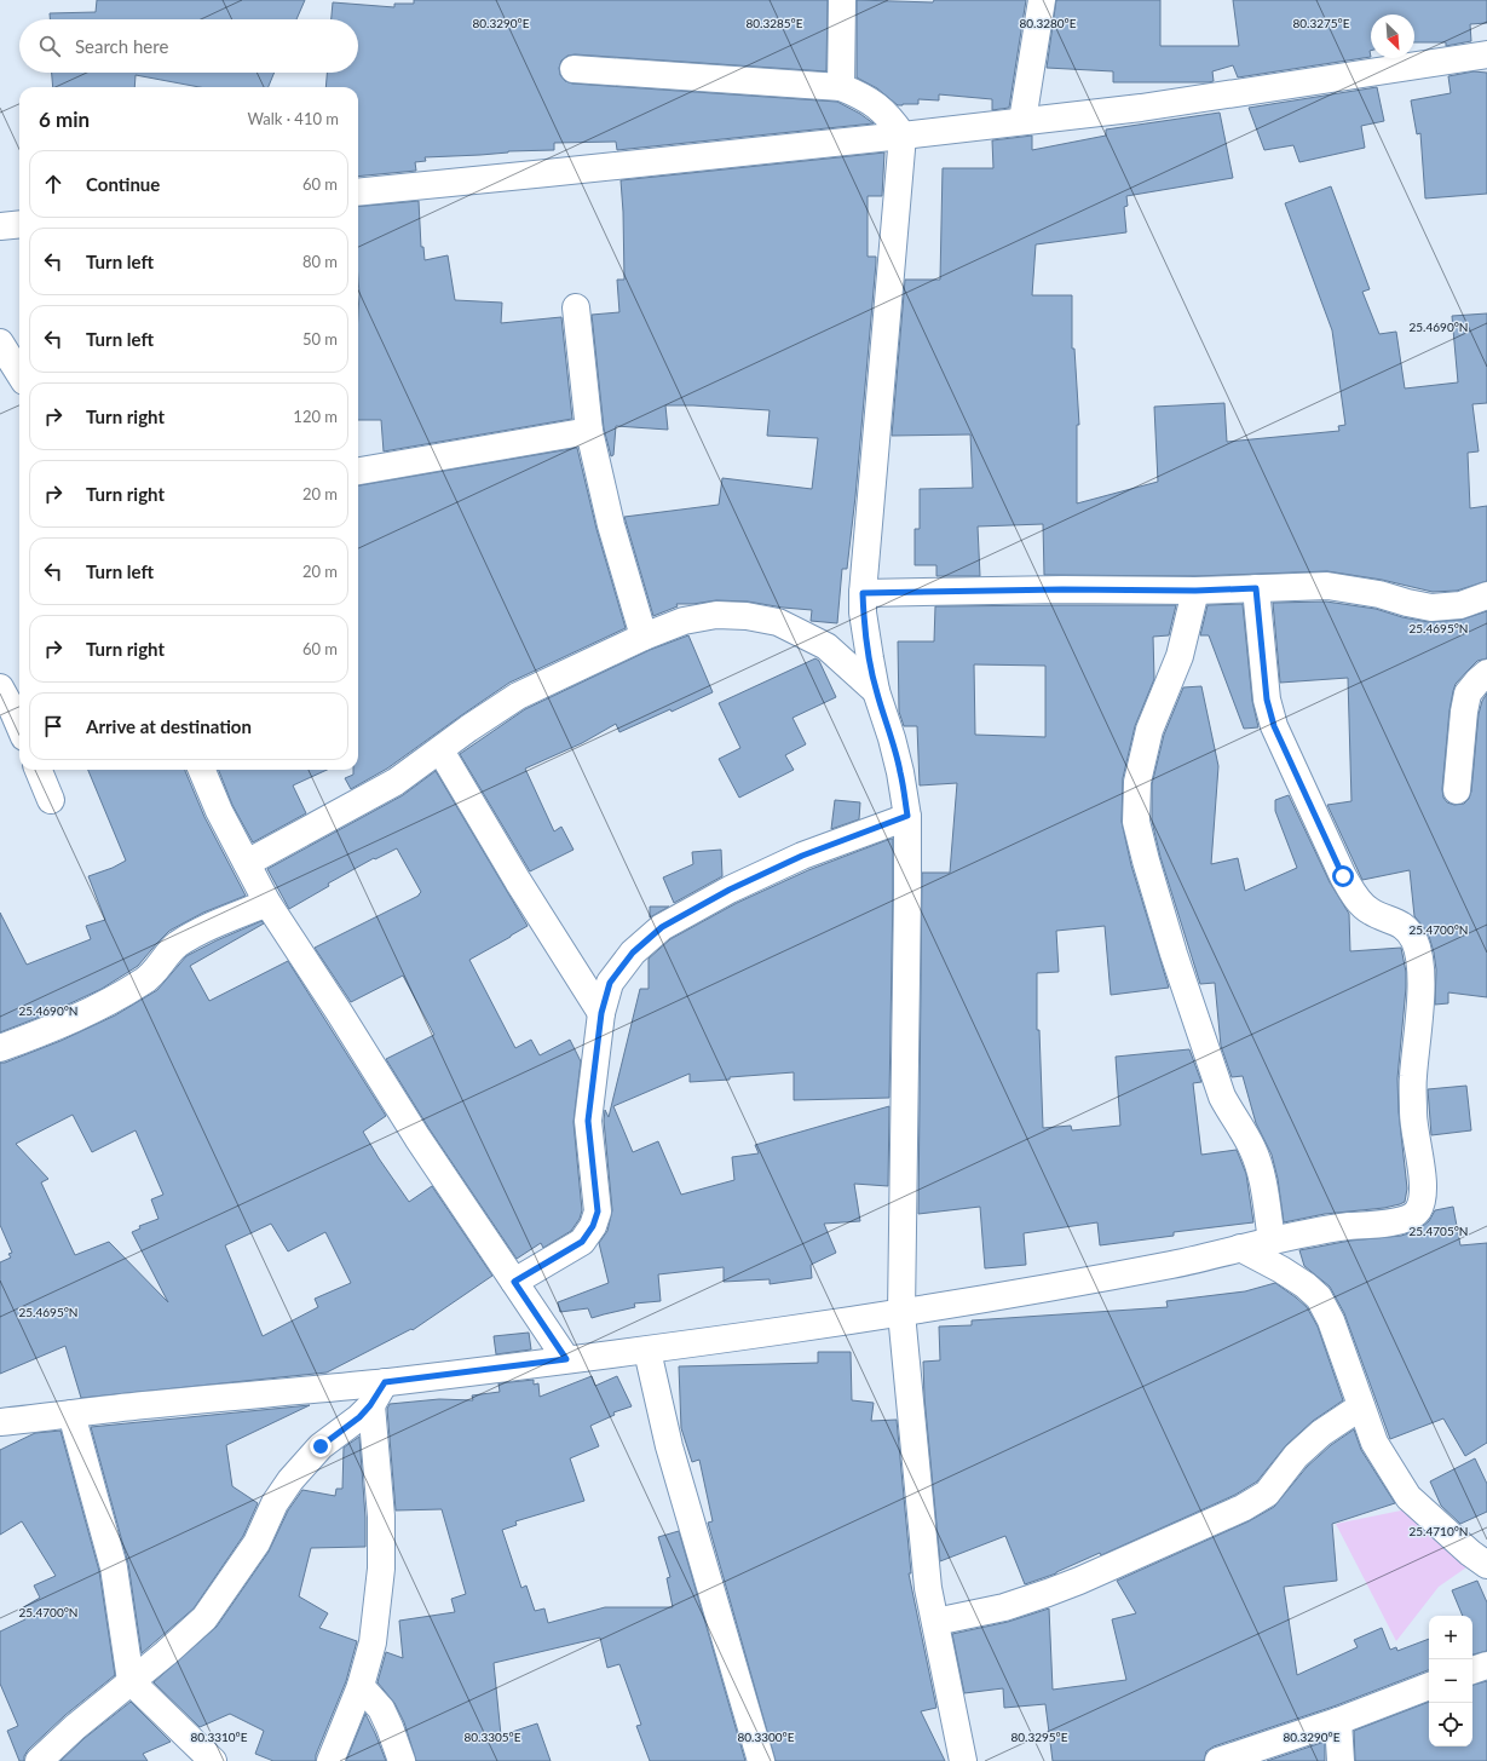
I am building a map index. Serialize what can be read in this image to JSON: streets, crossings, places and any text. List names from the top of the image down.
{
  "north": "bottom right",
  "page": {
    "search": "Search here",
    "heading": ["6 min", "Walk · 410 m"],
    "list": [
      ["Continue", "60 m"],
      ["Turn left", "80 m"],
      ["Turn left", "50 m"],
      ["Turn right", "120 m"],
      ["Turn right", "20 m"],
      ["Turn left", "20 m"],
      ["Turn right", "60 m"],
      "Arrive at destination"
    ],
    "map_buttons": ["+", "−"]
  },
  "coordinates": [
    "80.3290°E",
    "80.3285°E",
    "80.3280°E",
    "80.3275°E",
    "25.4690°N",
    "25.4695°N",
    "25.4700°N",
    "25.4705°N",
    "25.4710°N",
    "80.3310°E",
    "80.3305°E",
    "80.3300°E",
    "80.3295°E"
  ]
}
